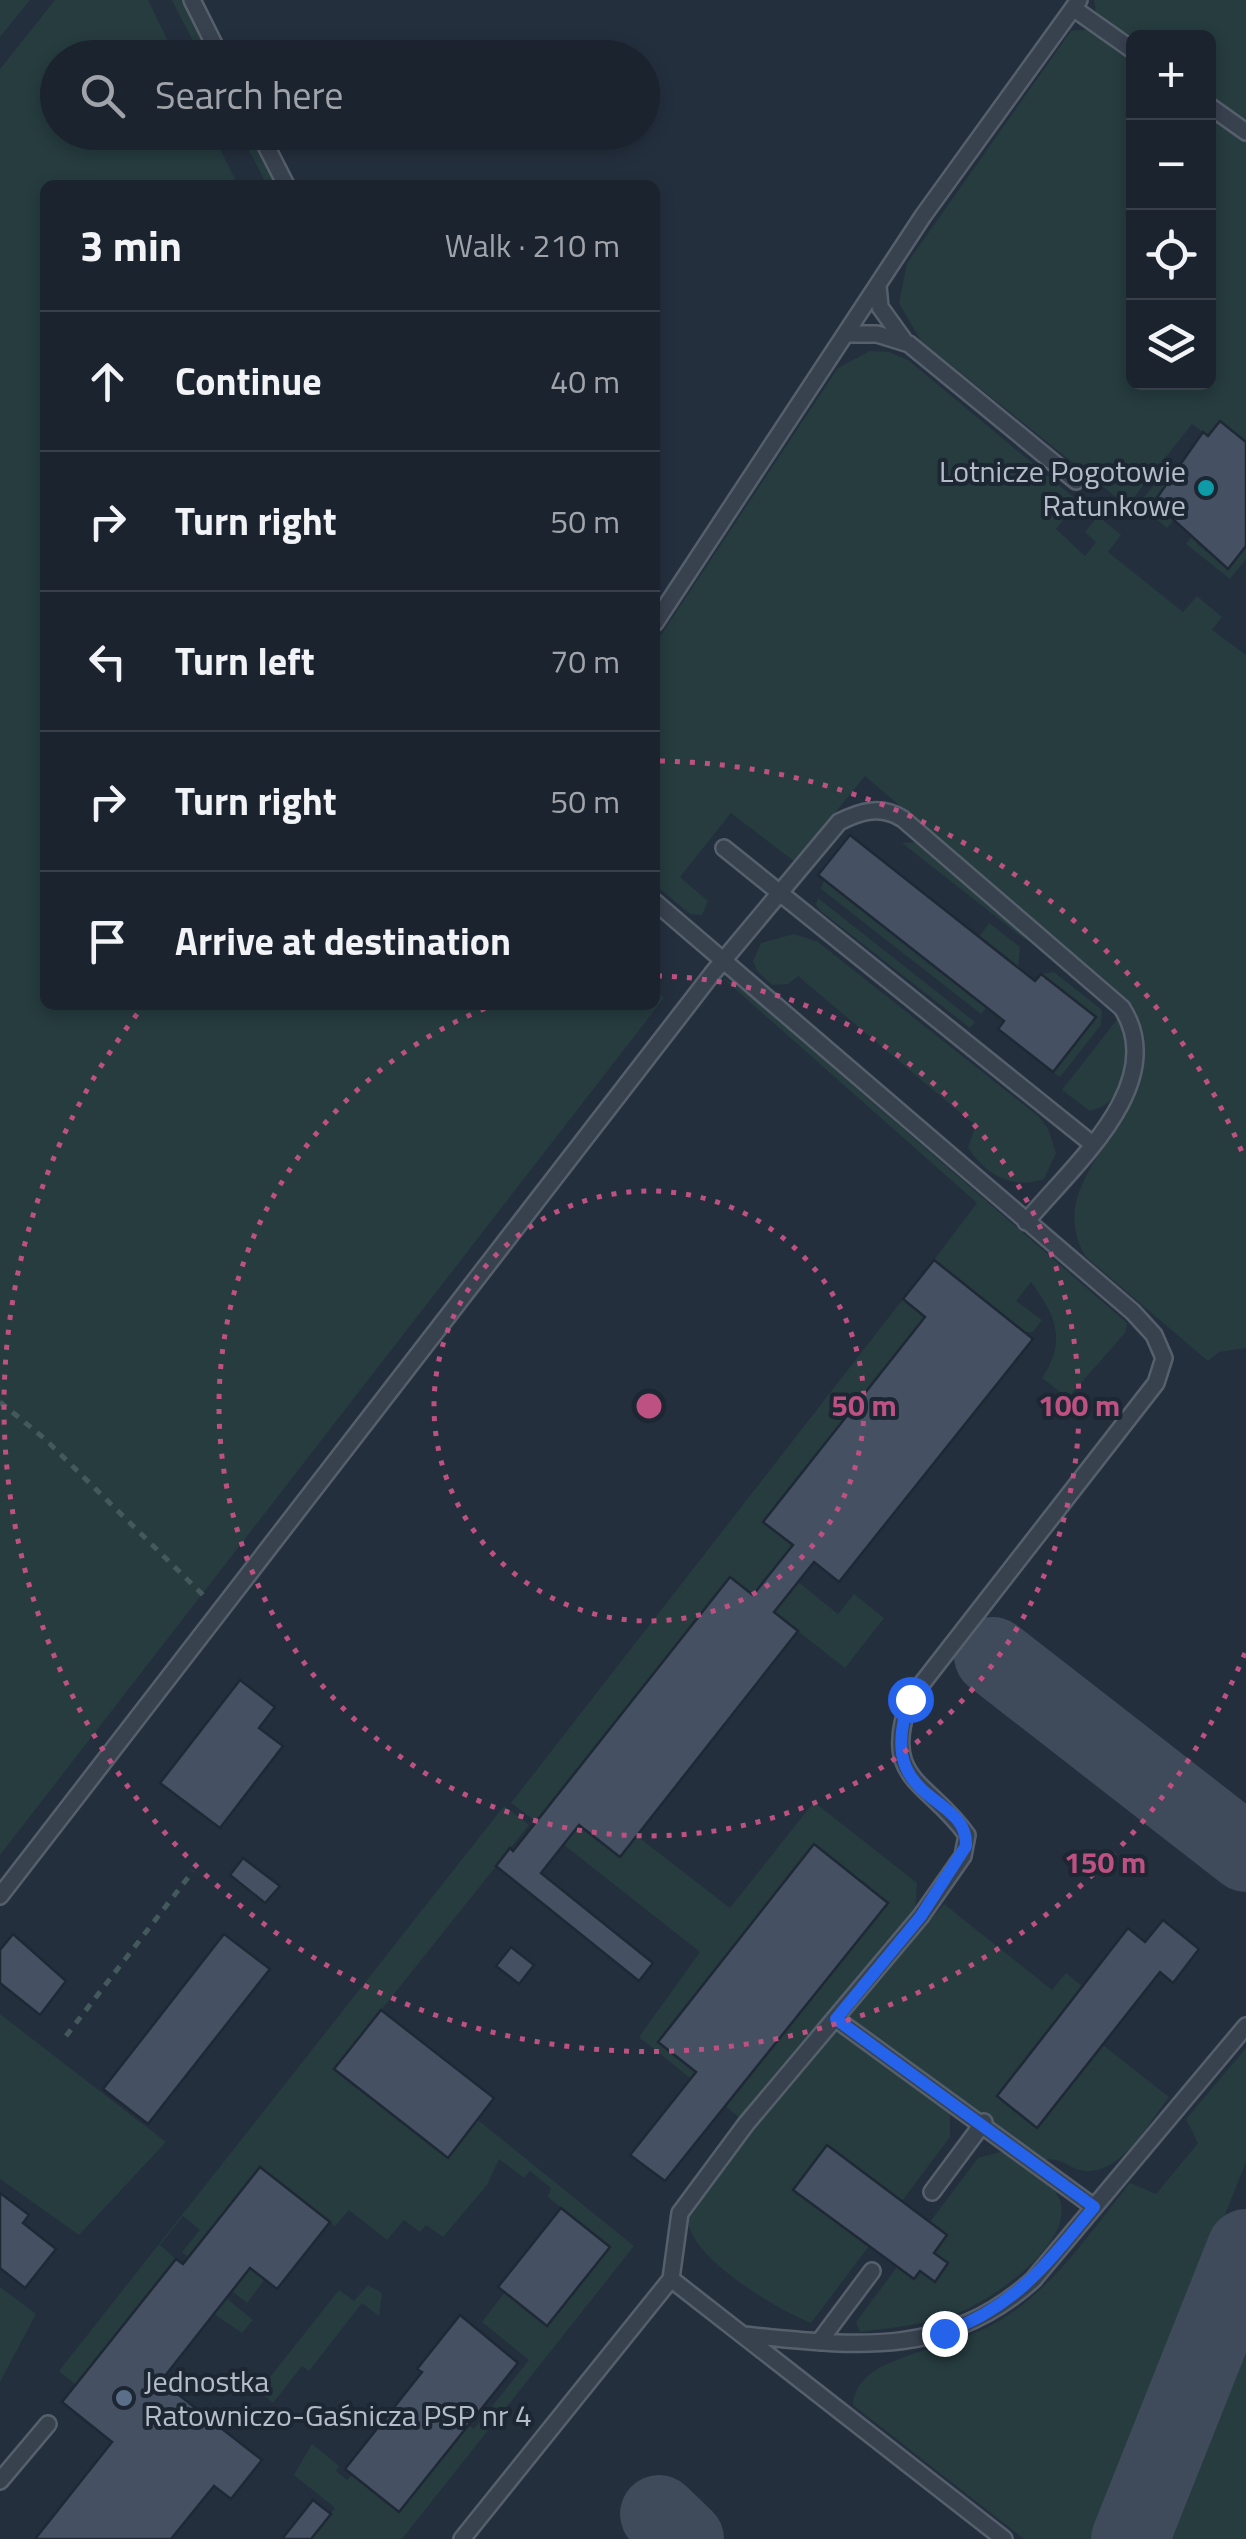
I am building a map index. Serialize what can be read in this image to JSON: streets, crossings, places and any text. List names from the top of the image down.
{
  "places": ["Lotnicze Pogotowie Ratunkowe", "Jednostka Ratowniczo-Gaśnicza PSP nr 4"],
  "page": {
    "map_buttons": ["+", "−"],
    "search": "Search here",
    "heading": ["3 min", "Walk · 210 m"],
    "list": [
      ["Continue", "40 m"],
      ["Turn right", "50 m"],
      ["Turn left", "70 m"],
      ["Turn right", "50 m"],
      "Arrive at destination"
    ]
  },
  "rings": ["50 m", "100 m", "150 m"]
}
